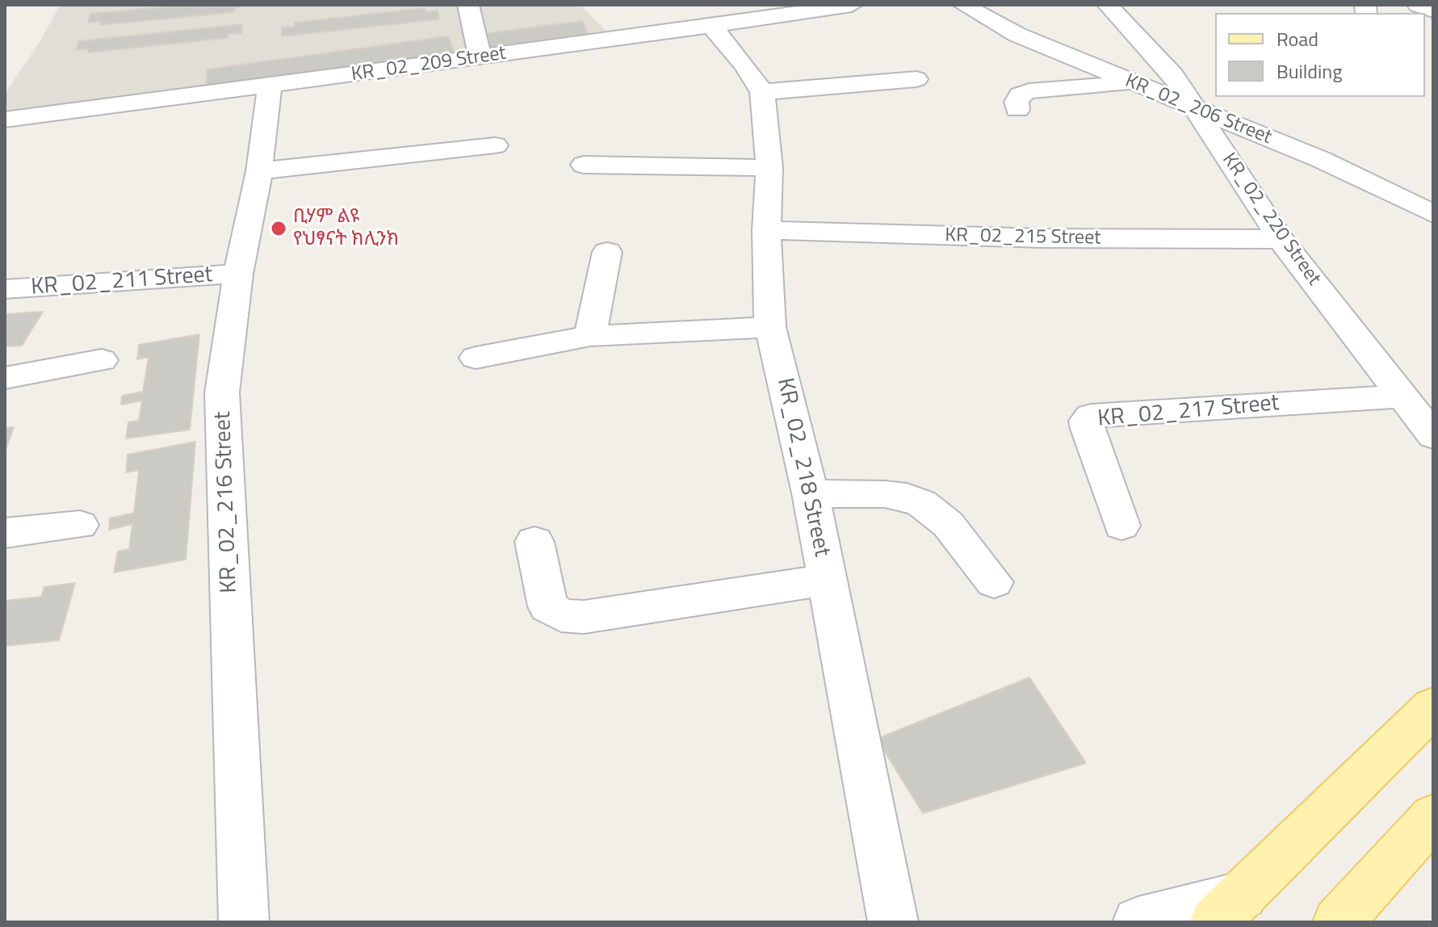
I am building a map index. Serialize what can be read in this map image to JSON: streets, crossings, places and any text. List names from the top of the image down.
{
  "streets": {
    "street": [
      "KR_02_209 Street",
      "KR_02_206 Street",
      "KR_02_220 Street",
      "KR_02_215 Street",
      "KR_02_211 Street",
      "KR_02_217 Street",
      "KR_02_218 Street",
      "KR_02_216 Street"
    ]
  },
  "crossings": [
    ["KR_02_209 Street", "KR_02_218 Street"],
    ["KR_02_209 Street", "KR_02_216 Street"],
    ["KR_02_206 Street", "KR_02_220 Street"],
    ["KR_02_220 Street", "KR_02_215 Street"],
    ["KR_02_220 Street", "KR_02_217 Street"],
    ["KR_02_215 Street", "KR_02_218 Street"],
    ["KR_02_211 Street", "KR_02_216 Street"]
  ],
  "places": ["ቢሃም ልዩ የህፃናት ክሊንክ"],
  "legend": ["Road", "Building"]
}
